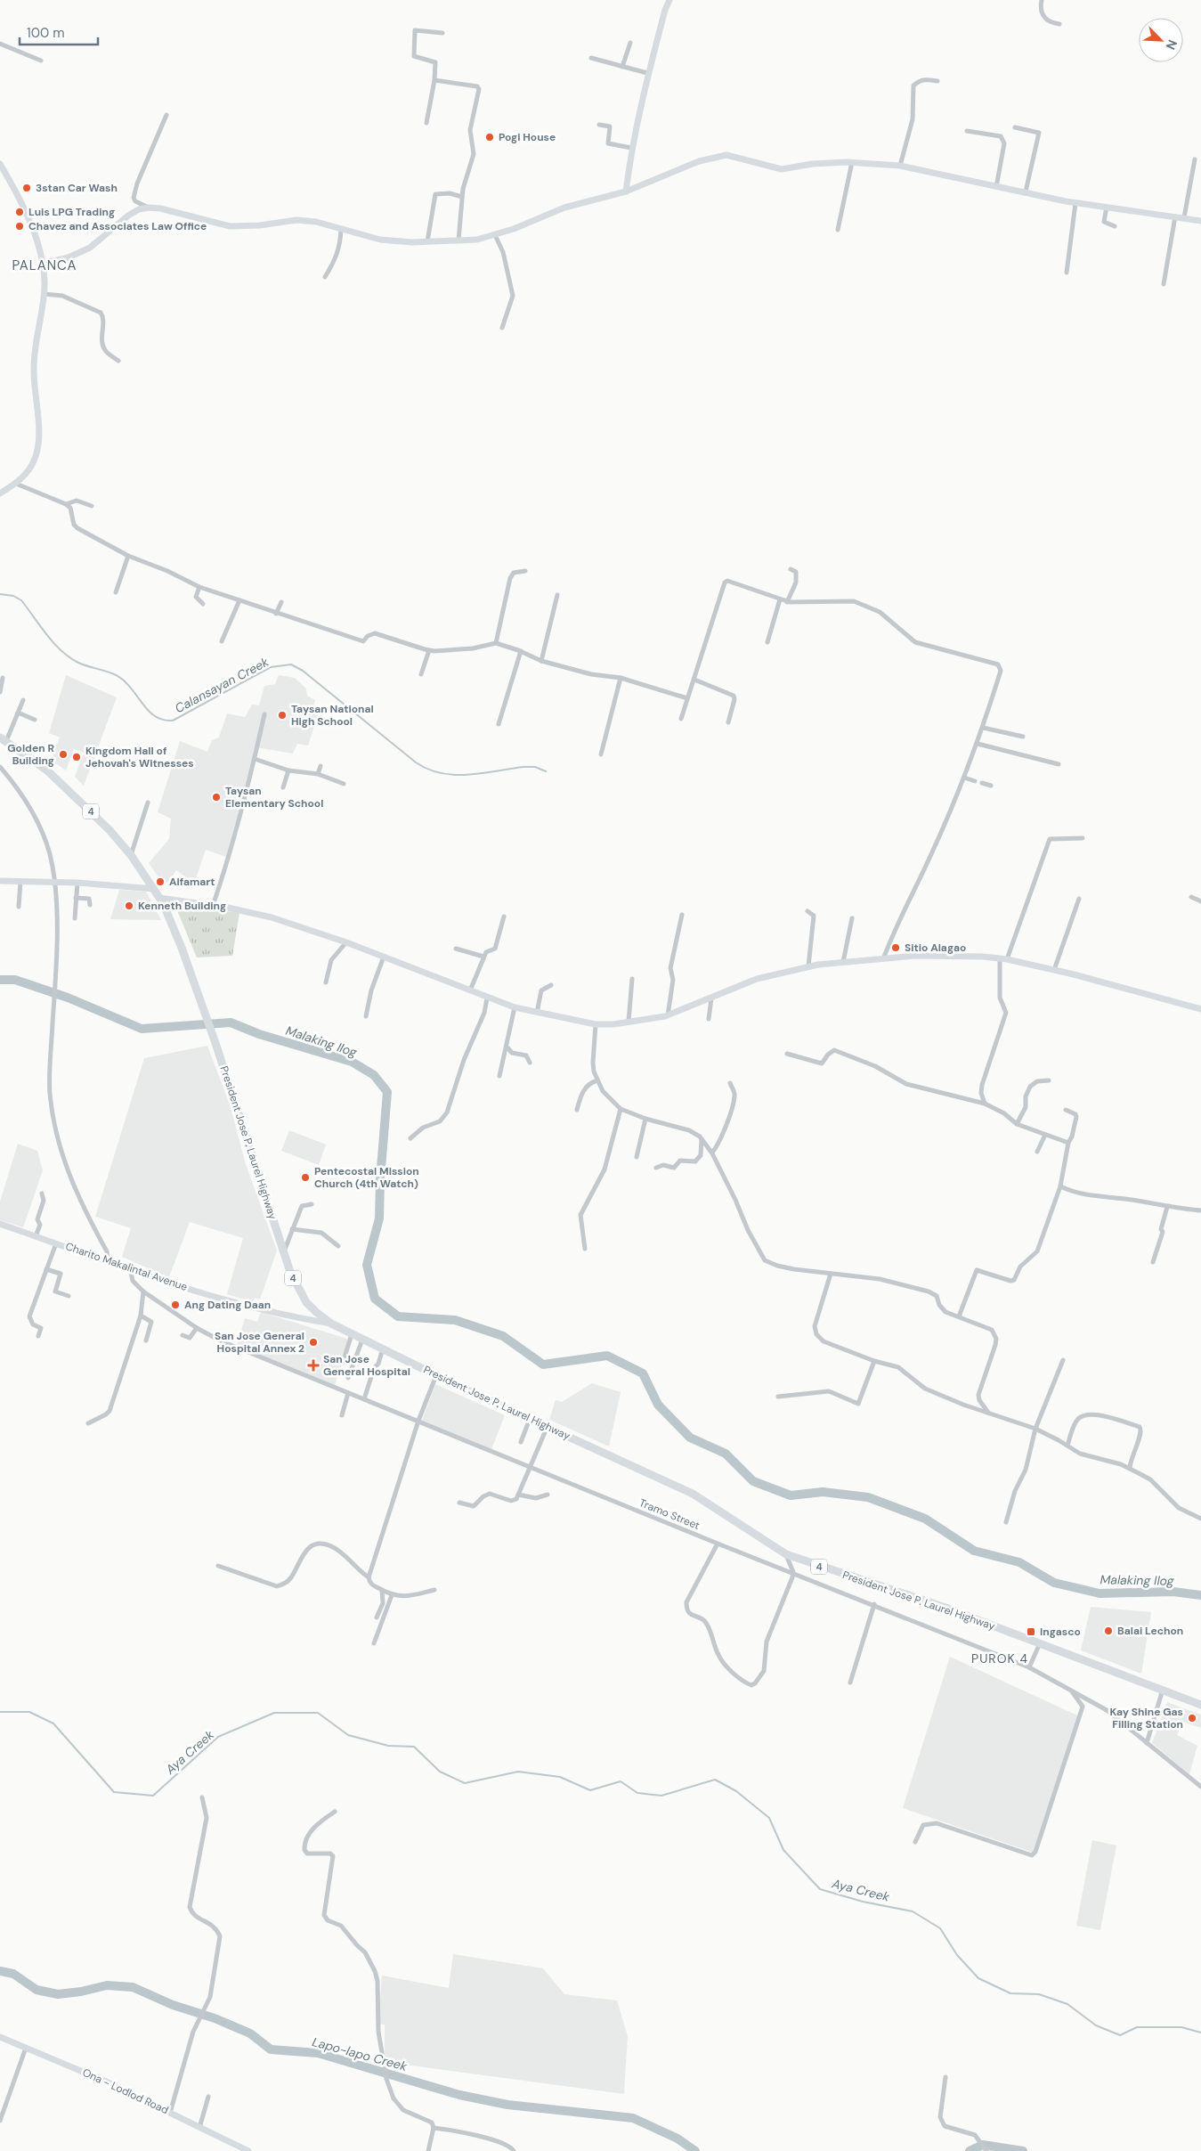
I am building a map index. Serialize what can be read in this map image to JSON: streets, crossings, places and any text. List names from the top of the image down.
{
  "streets": {
    "highway": ["4", "President Jose P. Laurel Highway"],
    "street": ["Charito Makalintal Avenue", "Tramo Street", "Ona - Lodlod Road"]
  },
  "crossings": [
    ["President Jose P. Laurel Highway", "Charito Makalintal Avenue"],
    ["Charito Makalintal Avenue", "Tramo Street"]
  ],
  "districts": ["PALANCA", "PUROK 4"],
  "water": [
    "Calansayan Creek",
    "Malaking Ilog",
    "Aya Creek",
    "Lapo-lapo Creek"
  ],
  "places": {
    "other": [
      "Pogi House",
      "3stan Car Wash",
      "Luis LPG Trading",
      "Chavez and Associates Law Office",
      "Taysan National High School",
      "Golden R Building",
      "Kingdom Hall of Jehovah's Witnesses",
      "Taysan Elementary School",
      "Alfamart",
      "Kenneth Building",
      "Sitio Alagao",
      "Pentecostal Mission Church (4th Watch)",
      "Ang Dating Daan",
      "San Jose General Hospital Annex 2",
      "Balai Lechon",
      "Kay Shine Gas Filling Station"
    ],
    "health": ["San Jose General Hospital"],
    "transit": ["Ingasco"]
  },
  "scale_bar": "100 m",
  "north": "bottom right"
}
